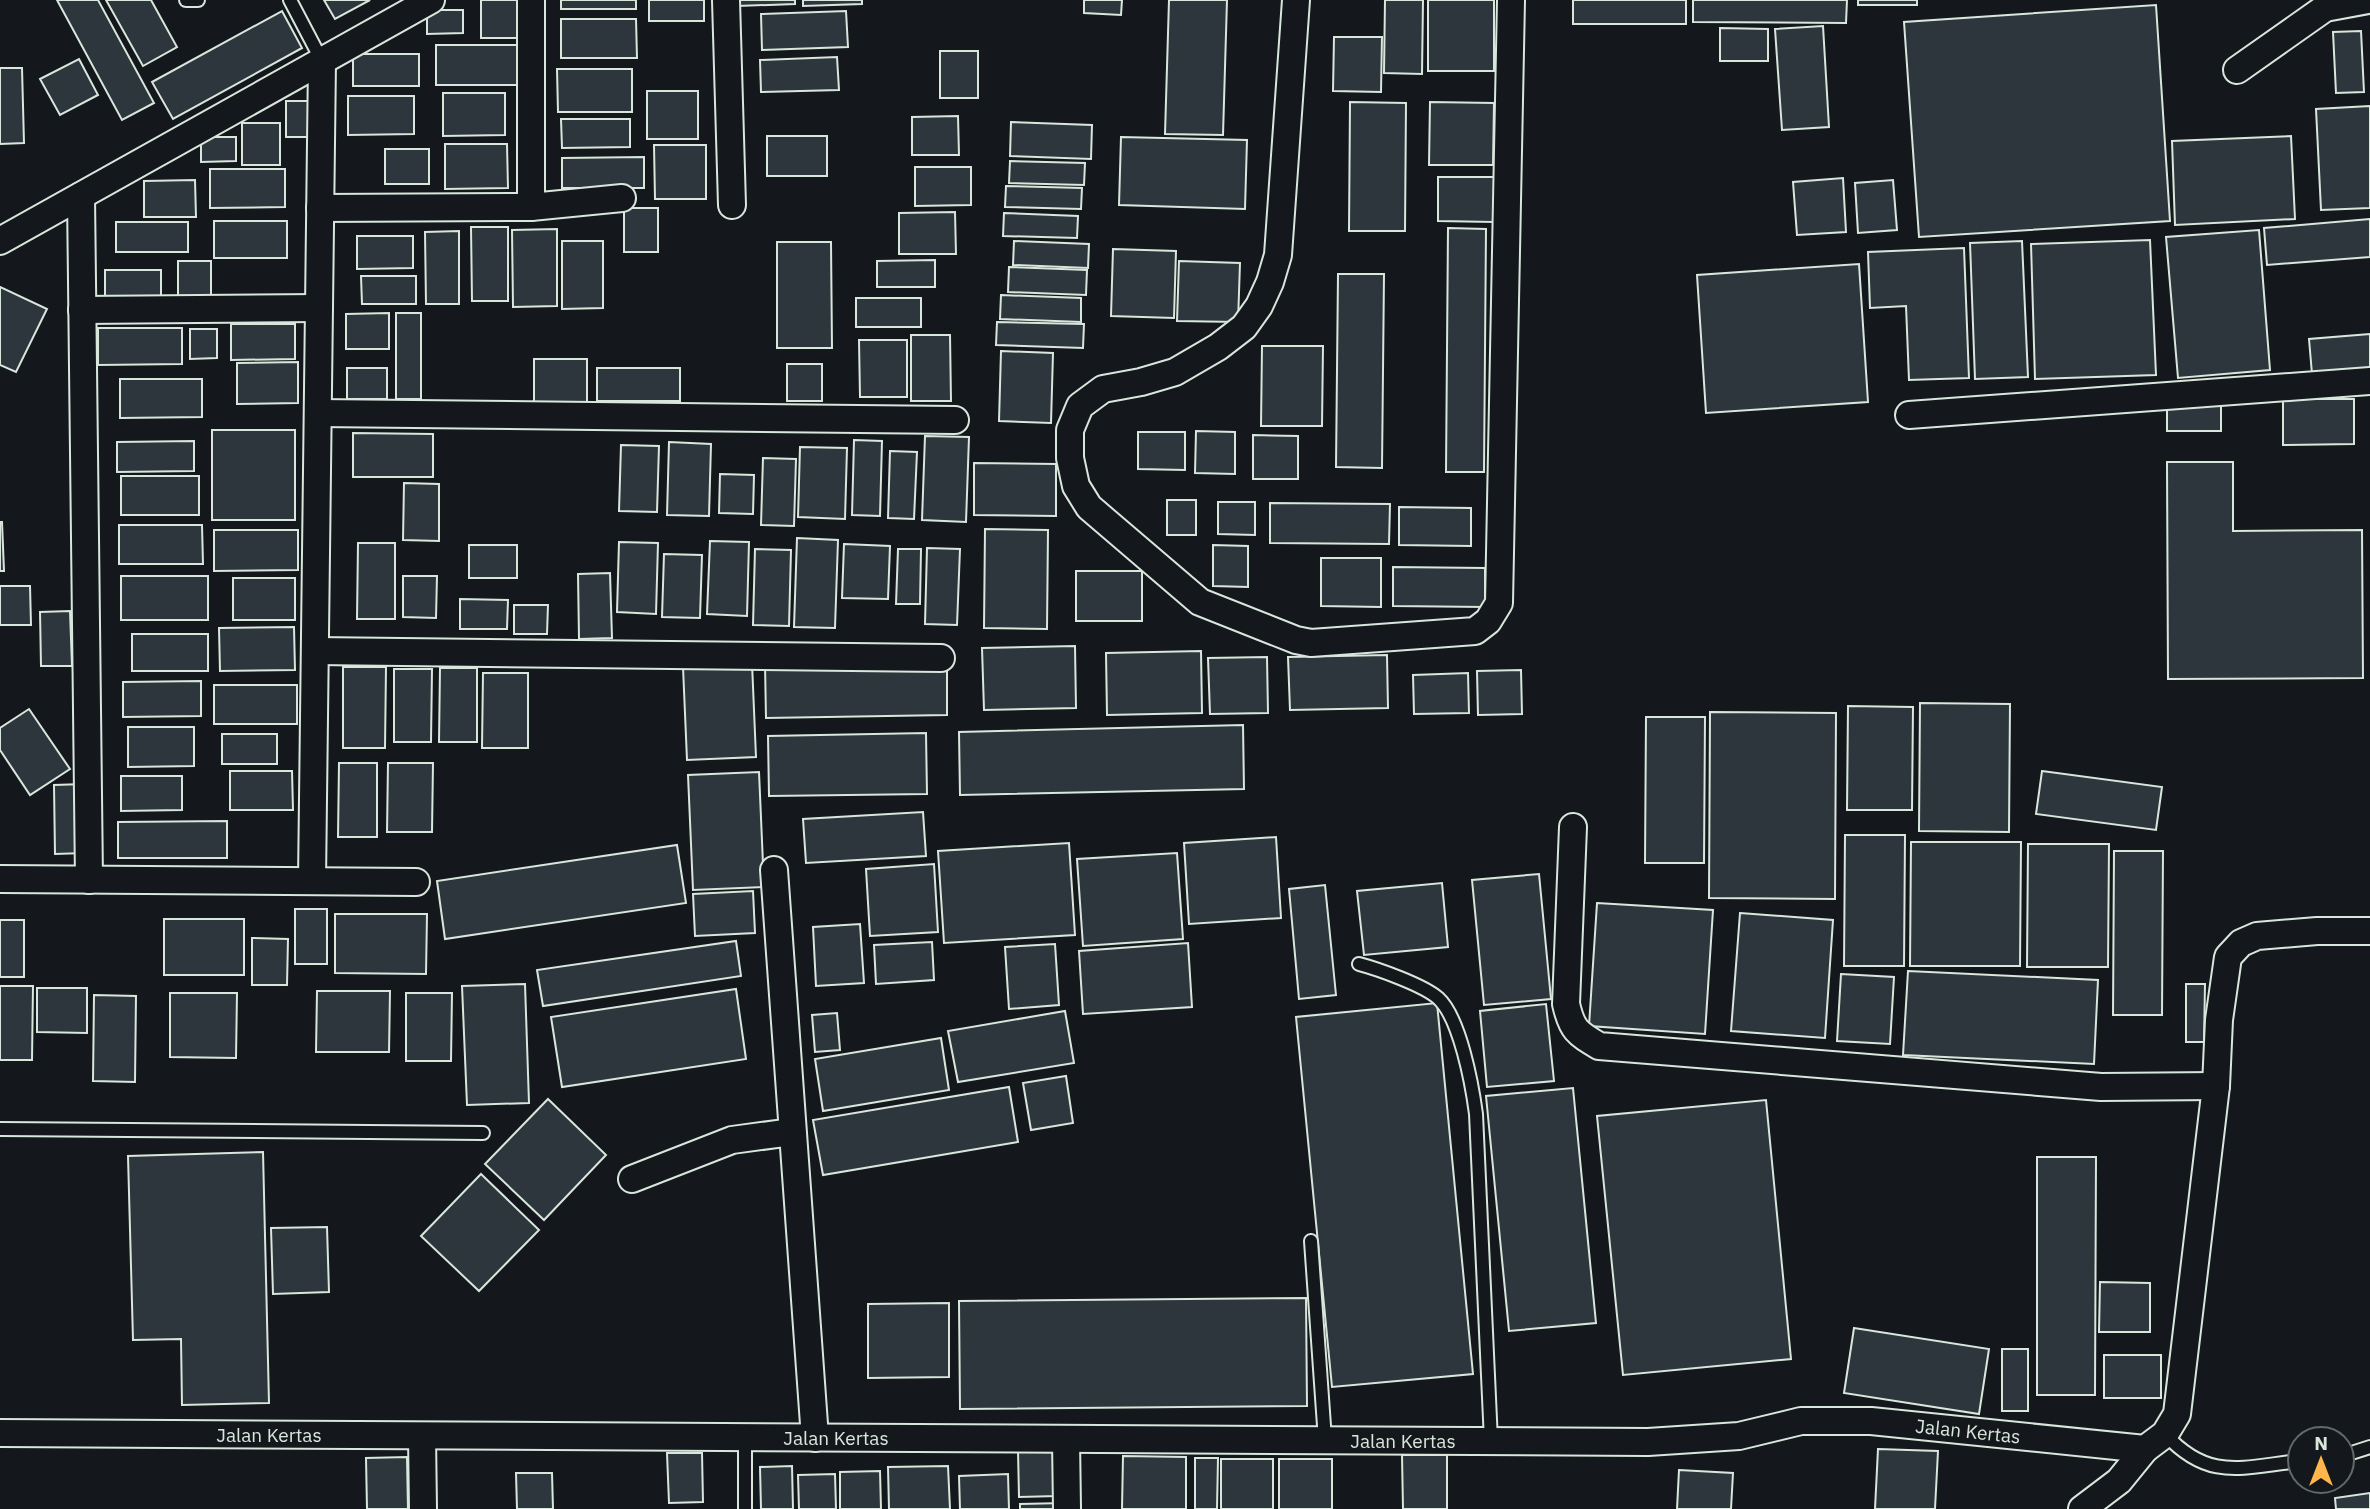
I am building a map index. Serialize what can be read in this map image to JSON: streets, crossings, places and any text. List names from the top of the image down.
{
  "streets": {
    "street": ["Jalan Kertas"]
  },
  "north": "top"
}
